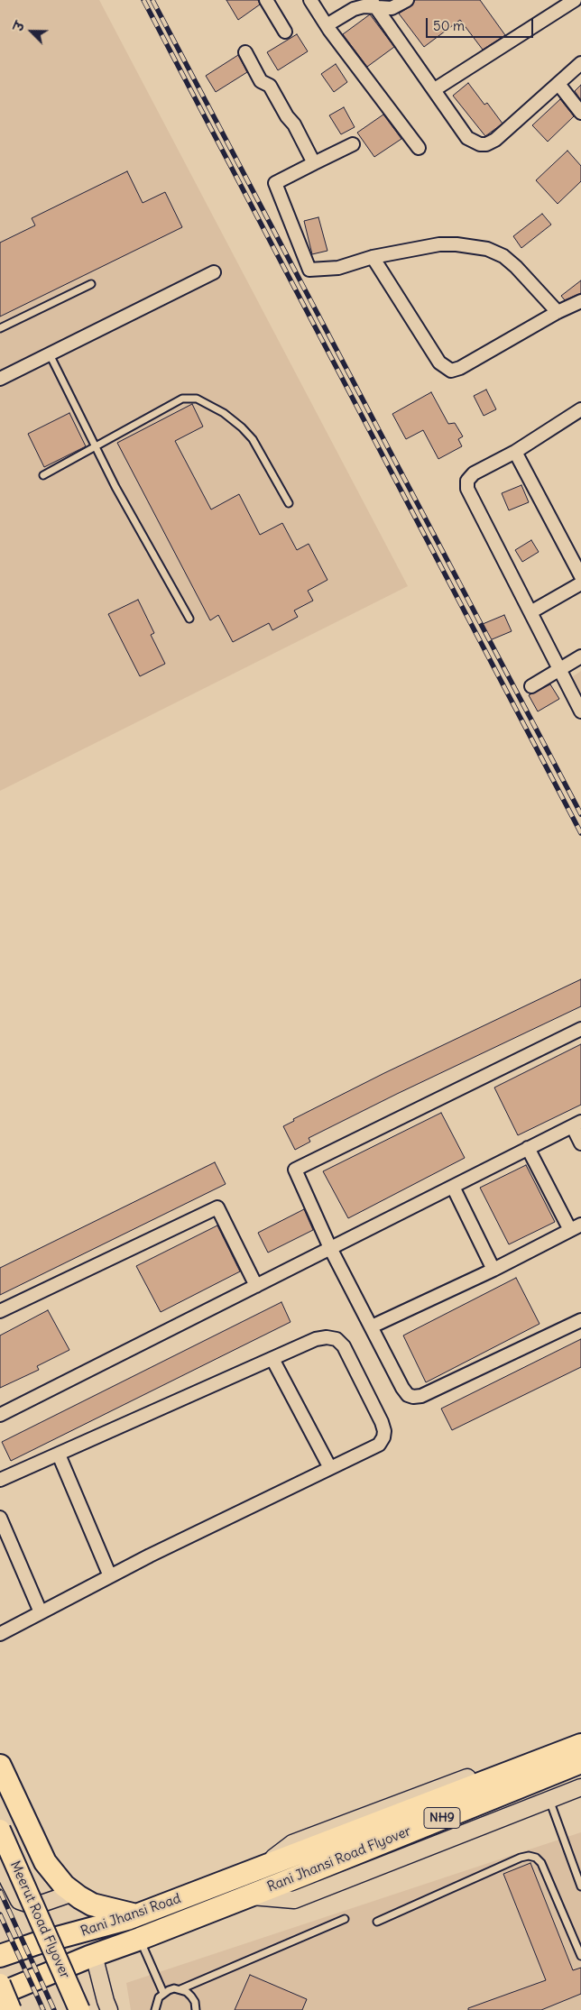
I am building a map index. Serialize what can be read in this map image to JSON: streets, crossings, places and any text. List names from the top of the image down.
{
  "streets": {
    "highway": ["NH9", "Rani Jhansi Road Flyover", "Rani Jhansi Road"],
    "main road": ["Meerut Road Flyover"]
  },
  "crossings": [
    ["NH9", "Rani Jhansi Road Flyover"],
    ["Rani Jhansi Road Flyover", "Rani Jhansi Road"]
  ],
  "scale_bar": "50 m",
  "north": "top left"
}
